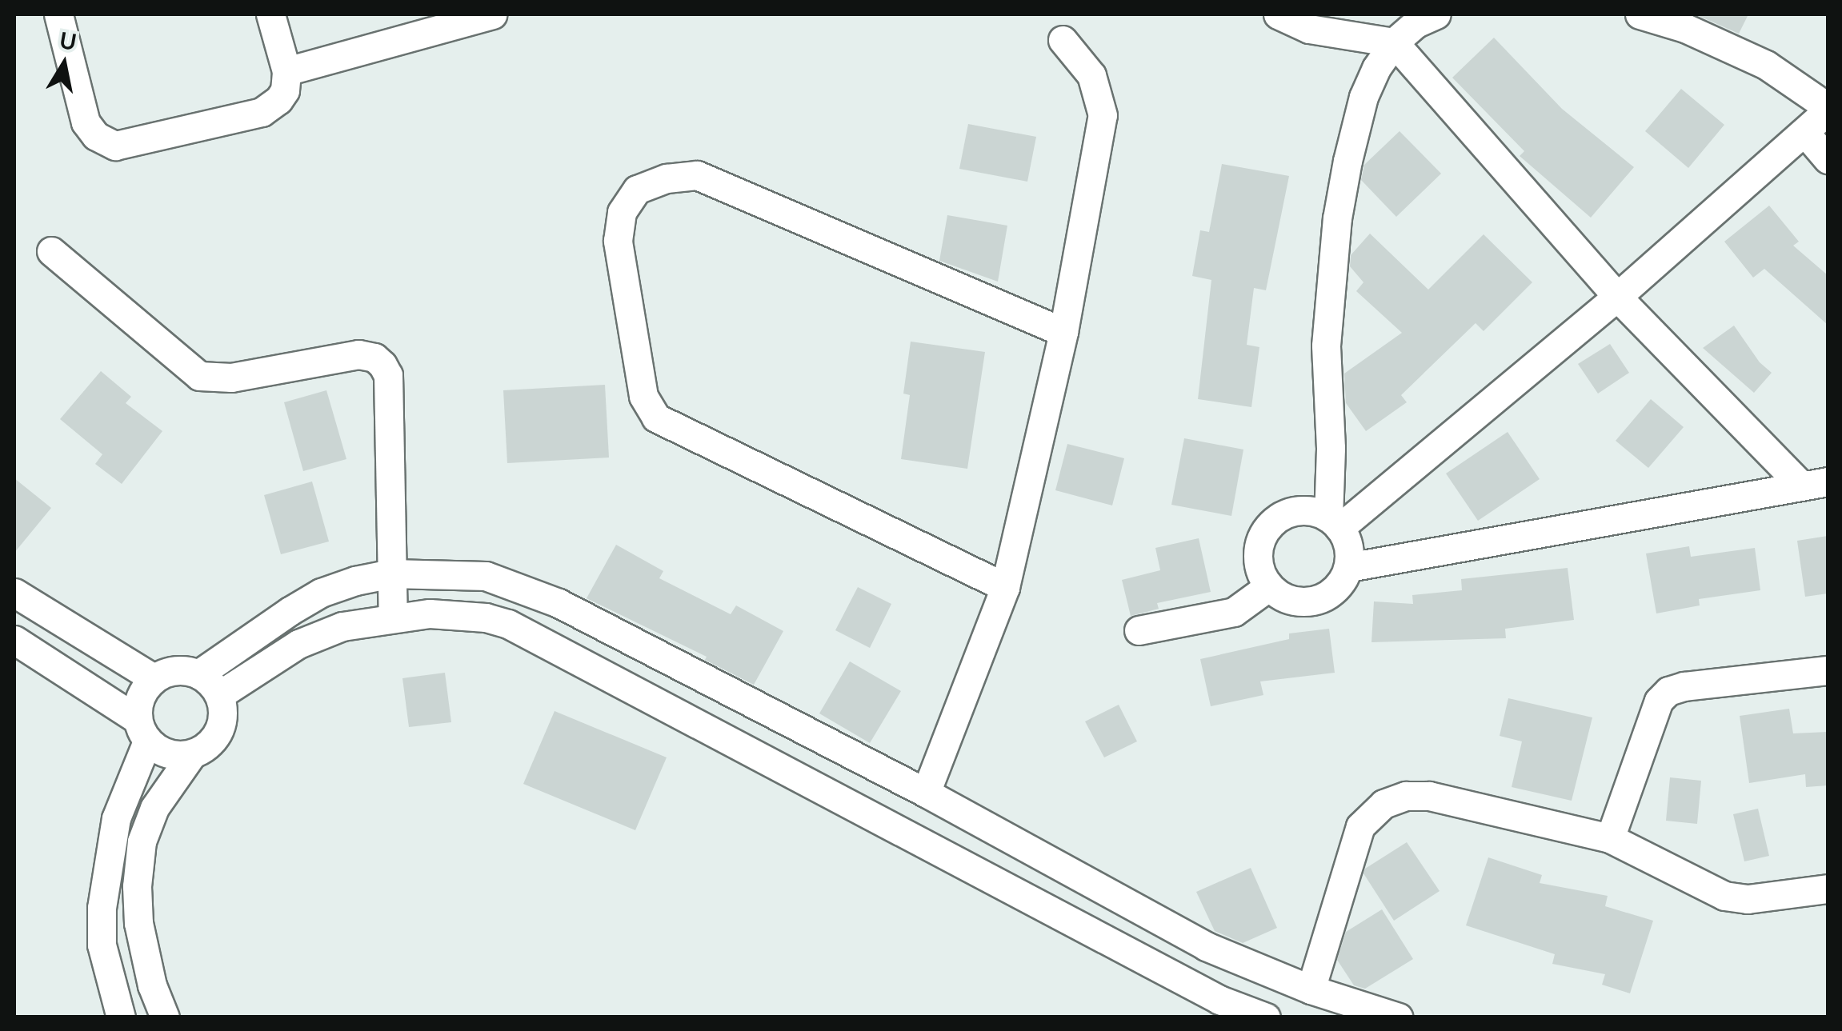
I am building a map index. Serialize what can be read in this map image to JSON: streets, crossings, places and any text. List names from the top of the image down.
{
  "north": "top"
}
